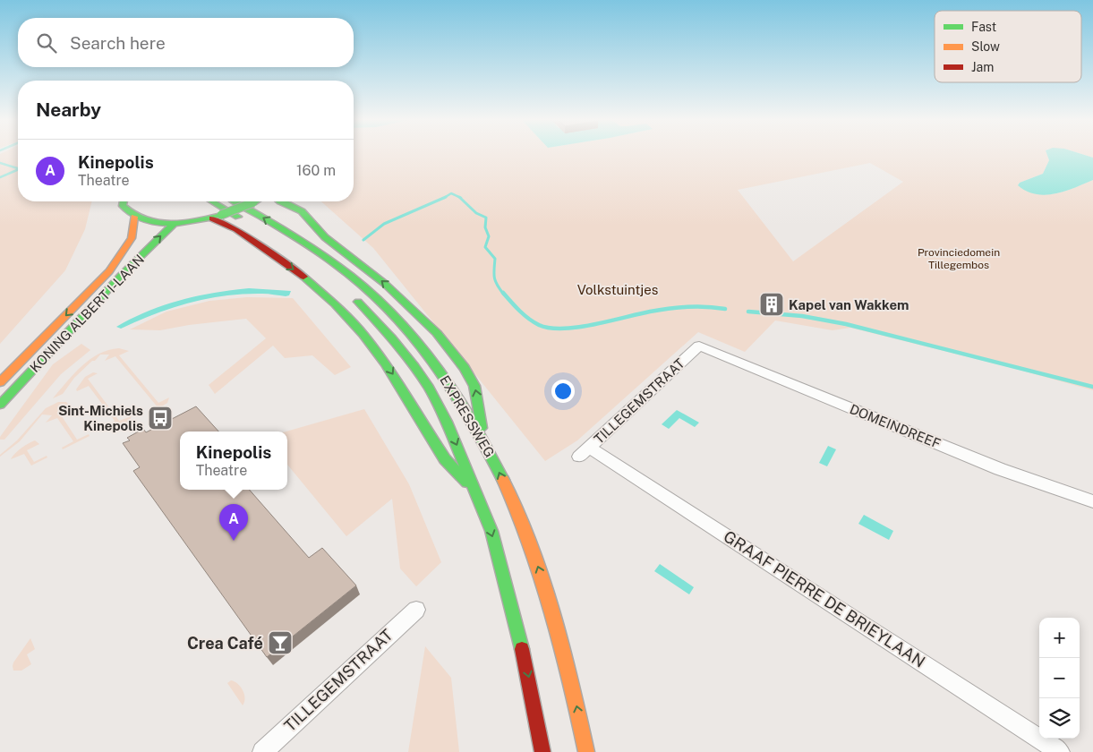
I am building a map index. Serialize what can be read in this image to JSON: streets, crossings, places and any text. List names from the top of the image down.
{
  "streets": {
    "main road": ["KONING ALBERT I-LAAN", "EXPRESSWEG"],
    "street": ["TILLEGEMSTRAAT", "DOMEINDREEF", "GRAAF PIERRE DE BRIEYLAAN"]
  },
  "crossings": [
    ["TILLEGEMSTRAAT", "DOMEINDREEF"],
    ["TILLEGEMSTRAAT", "GRAAF PIERRE DE BRIEYLAAN"]
  ],
  "parks": ["Provinciedomein Tillegembos", "Volkstuintjes"],
  "places": {
    "building": ["Kapel van Wakkem"],
    "bus stop": ["Sint-Michiels Kinepolis"],
    "bar": ["Crea Café"]
  },
  "legend": ["Fast", "Slow", "Jam"],
  "page": {
    "search": "Search here",
    "heading": "Nearby",
    "list": [
      {
        "mark": "A",
        "name": "Kinepolis",
        "note": "Theatre",
        "value": "160 m"
      }
    ],
    "popup": ["Kinepolis", "Theatre"],
    "pins": "A",
    "map_buttons": ["+", "−"]
  }
}
